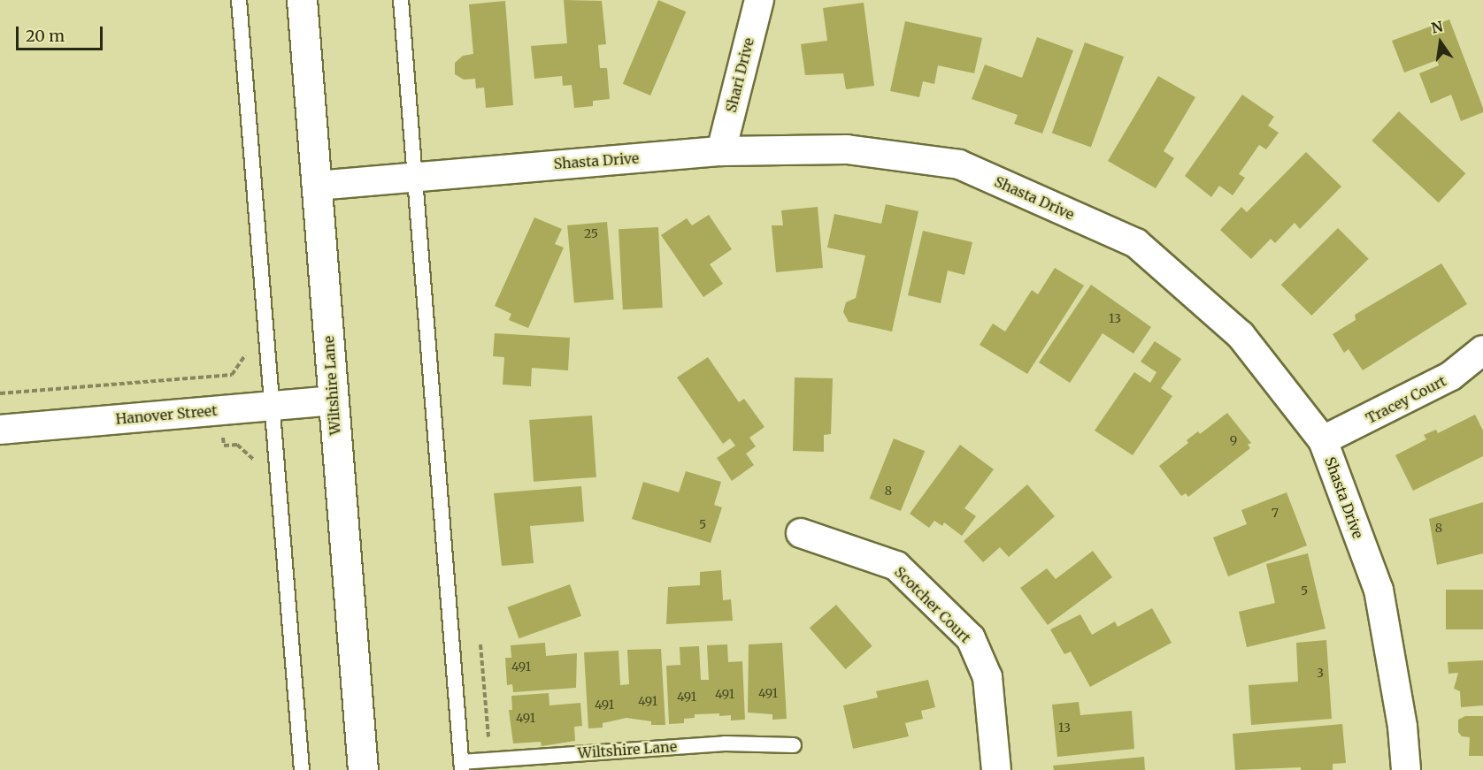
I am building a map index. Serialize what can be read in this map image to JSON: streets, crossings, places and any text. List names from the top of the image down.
{
  "streets": {
    "main road": ["Wiltshire Lane"],
    "street": [
      "Shari Drive",
      "Shasta Drive",
      "Tracey Court",
      "Hanover Street",
      "Scotcher Court"
    ]
  },
  "crossings": [
    ["Shari Drive", "Shasta Drive"],
    ["Shasta Drive", "Wiltshire Lane"],
    ["Shasta Drive", "Tracey Court"],
    ["Wiltshire Lane", "Hanover Street"]
  ],
  "house_numbers": [
    "25",
    "13",
    "9",
    "8",
    "7",
    "5",
    "8",
    "5",
    "491",
    "3",
    "491",
    "491",
    "491",
    "491",
    "491",
    "491",
    "13"
  ],
  "scale_bar": "20 m",
  "north": "top"
}
